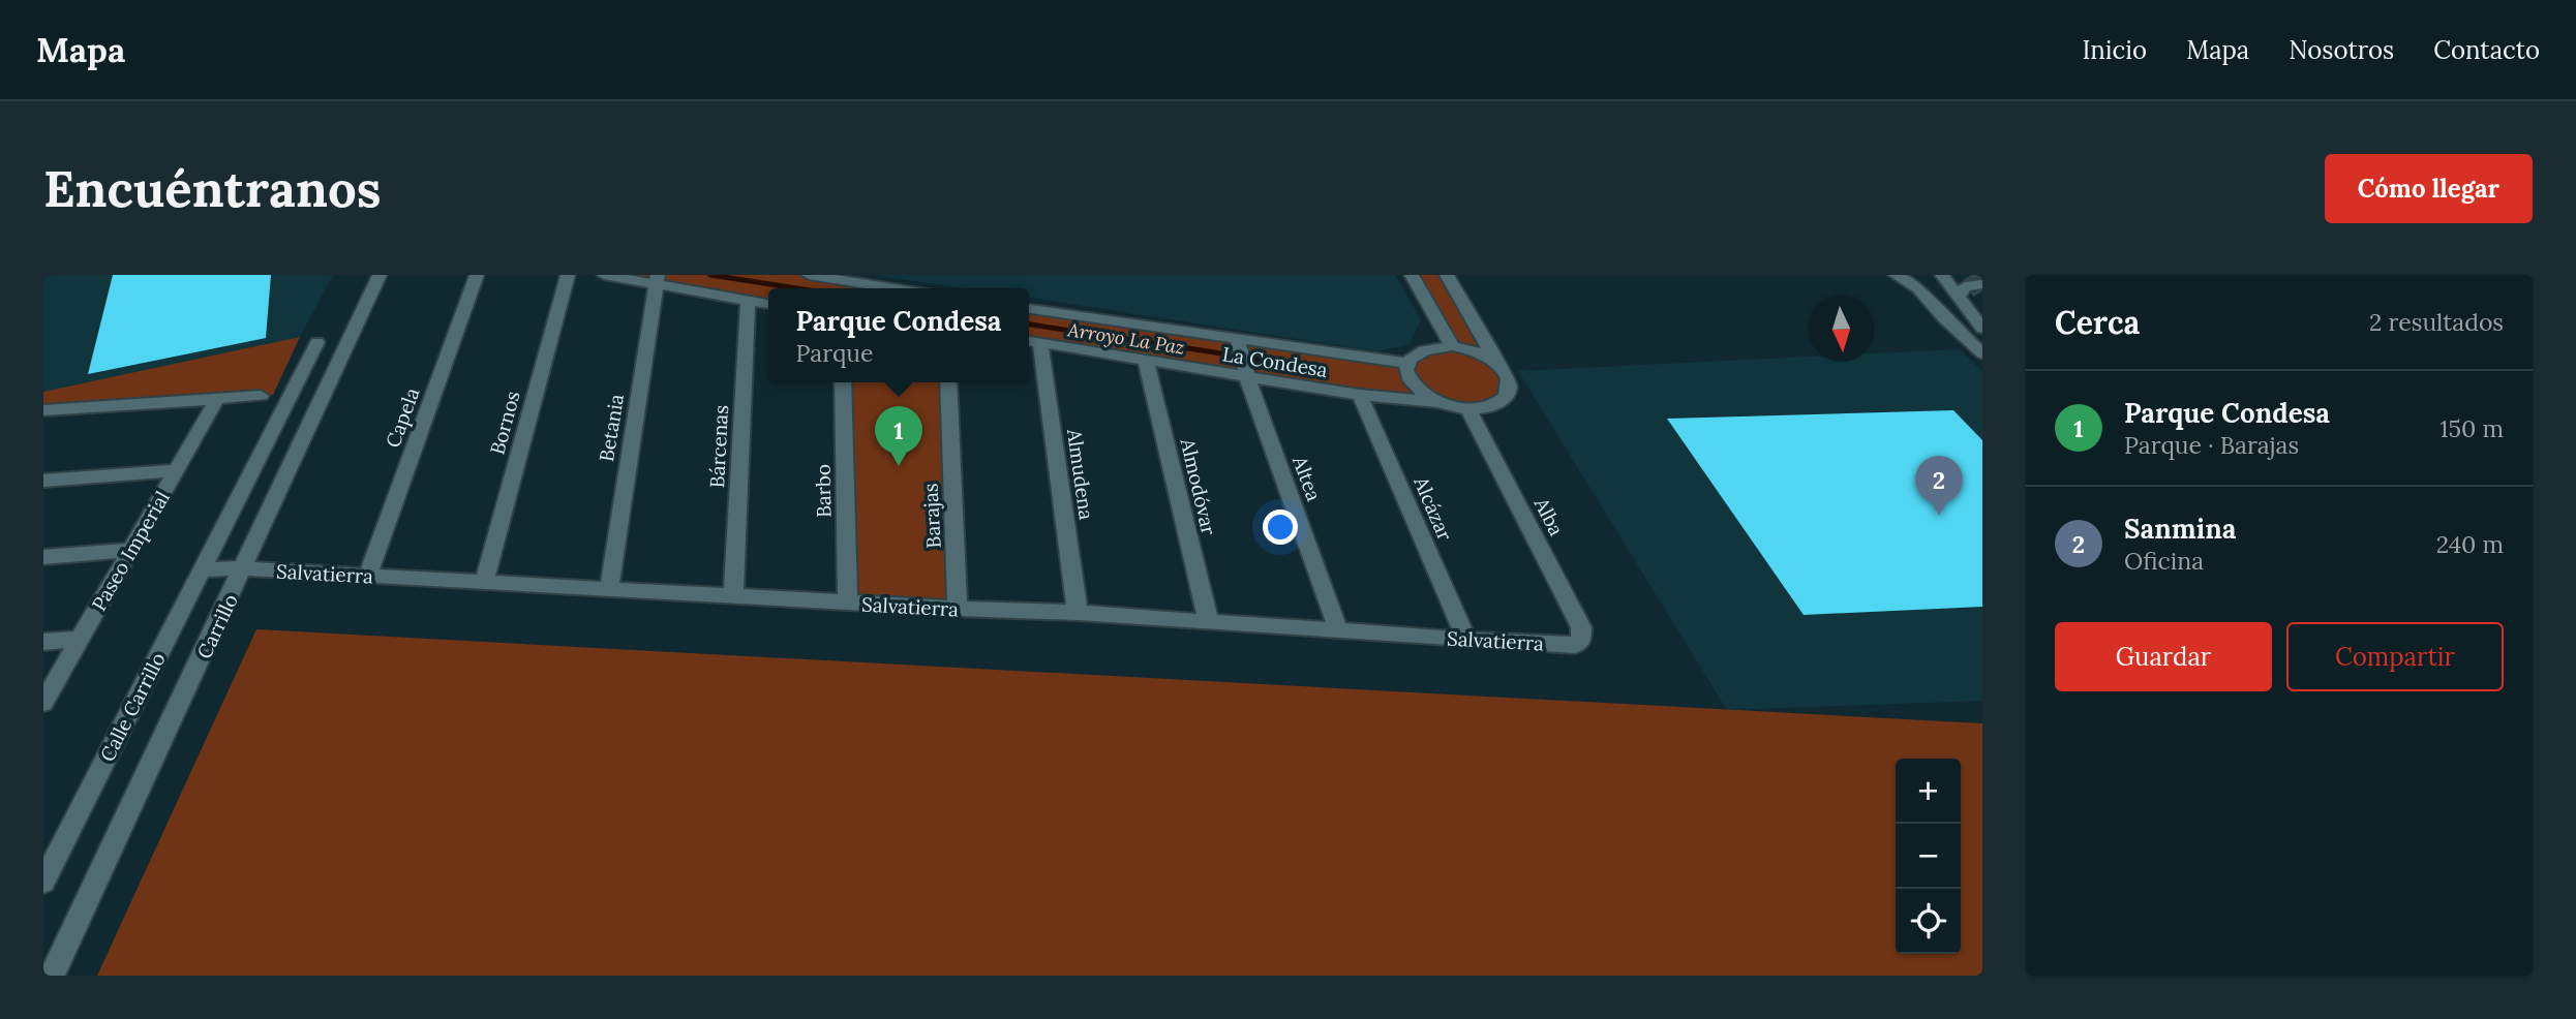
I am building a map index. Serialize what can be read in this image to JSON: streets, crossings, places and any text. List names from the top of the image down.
{
  "streets": {
    "street": [
      "La Condesa",
      "Capela",
      "Bornos",
      "Betania",
      "Bárcenas",
      "Almudena",
      "Altea",
      "Almodóvar",
      "Barbo",
      "Alcázar",
      "Barajas",
      "Alba",
      "Paseo Imperial",
      "Salvatierra",
      "Carrillo",
      "Calle Carrillo"
    ]
  },
  "crossings": [
    ["La Condesa", "Almudena"],
    ["La Condesa", "Altea"],
    ["La Condesa", "Almodóvar"],
    ["La Condesa", "Alcázar"],
    ["La Condesa", "Alba"],
    ["Capela", "Salvatierra"],
    ["Bornos", "Salvatierra"],
    ["Betania", "Salvatierra"],
    ["Bárcenas", "Salvatierra"],
    ["Almudena", "Salvatierra"],
    ["Altea", "Salvatierra"],
    ["Almodóvar", "Salvatierra"],
    ["Barbo", "Salvatierra"],
    ["Alcázar", "Salvatierra"],
    ["Barajas", "Salvatierra"],
    ["Alba", "Salvatierra"],
    ["Salvatierra", "Carrillo"]
  ],
  "water": ["Arroyo La Paz"],
  "north": "bottom",
  "page": {
    "header": "Mapa",
    "nav": [
      "Inicio",
      "Mapa",
      "Nosotros",
      "Contacto"
    ],
    "buttons": [
      "Cómo llegar",
      ["Guardar", "Compartir"]
    ],
    "title": "Encuéntranos",
    "heading": ["Cerca", "2 resultados"],
    "popup": ["Parque Condesa", "Parque"],
    "list": [
      {
        "mark": "1",
        "name": "Parque Condesa",
        "note": "Parque · Barajas",
        "value": "150 m"
      },
      {
        "mark": "2",
        "name": "Sanmina",
        "note": "Oficina",
        "value": "240 m"
      }
    ],
    "pins": ["1", "2"],
    "map_buttons": ["+", "−"]
  }
}
